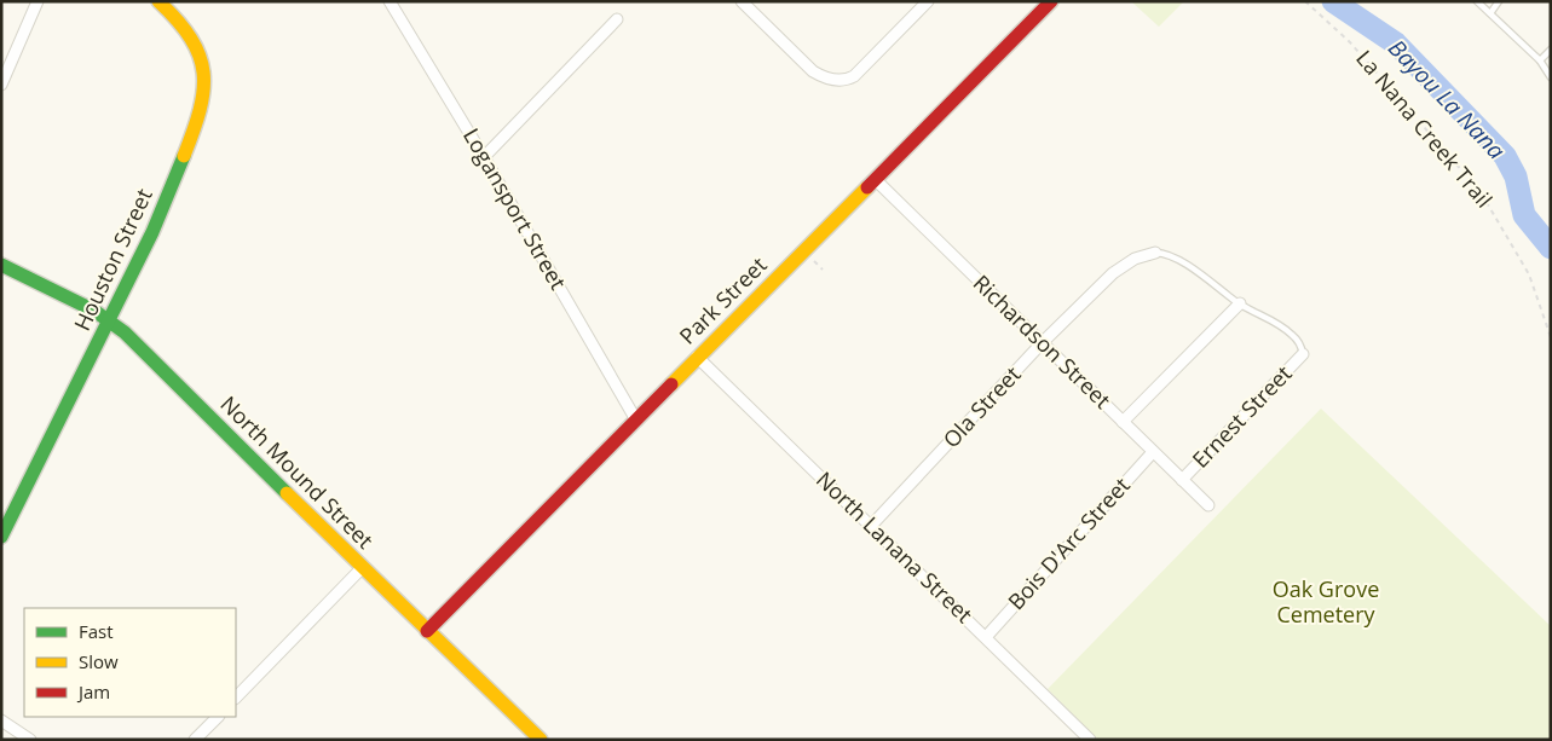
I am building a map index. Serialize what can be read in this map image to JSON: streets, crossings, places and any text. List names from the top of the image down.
{
  "streets": {
    "street": [
      "Logansport Street",
      "Houston Street",
      "Park Street",
      "Richardson Street",
      "Ola Street",
      "Ernest Street",
      "North Mound Street",
      "Bois D'Arc Street",
      "North Lanana Street"
    ],
    "path": ["La Nana Creek Trail"]
  },
  "crossings": [
    ["Logansport Street", "Park Street"],
    ["Houston Street", "North Mound Street"],
    ["Park Street", "Richardson Street"],
    ["Park Street", "North Mound Street"],
    ["Park Street", "North Lanana Street"],
    ["Richardson Street", "Ola Street"],
    ["Richardson Street", "Ernest Street"],
    ["Richardson Street", "Bois D'Arc Street"],
    ["Ola Street", "North Lanana Street"],
    ["Bois D'Arc Street", "North Lanana Street"]
  ],
  "water": ["Bayou La Nana"],
  "parks": ["Oak Grove Cemetery"],
  "legend": ["Fast", "Slow", "Jam"]
}
